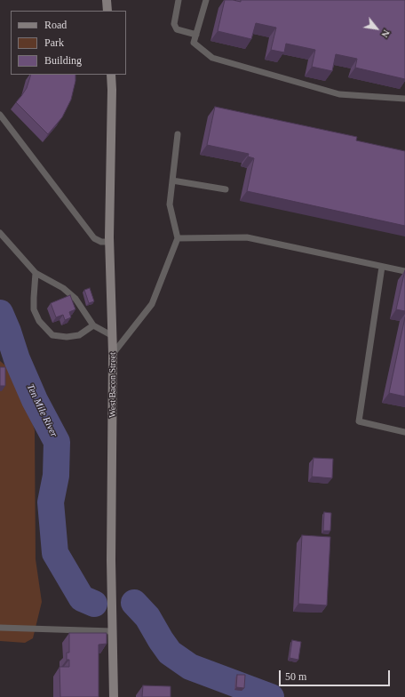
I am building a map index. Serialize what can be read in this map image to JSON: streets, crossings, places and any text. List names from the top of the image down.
{
  "streets": {
    "street": ["West Bacon Street"]
  },
  "water": ["Ten Mile River"],
  "legend": ["Road", "Park", "Building"],
  "scale_bar": "50 m",
  "north": "bottom right"
}
